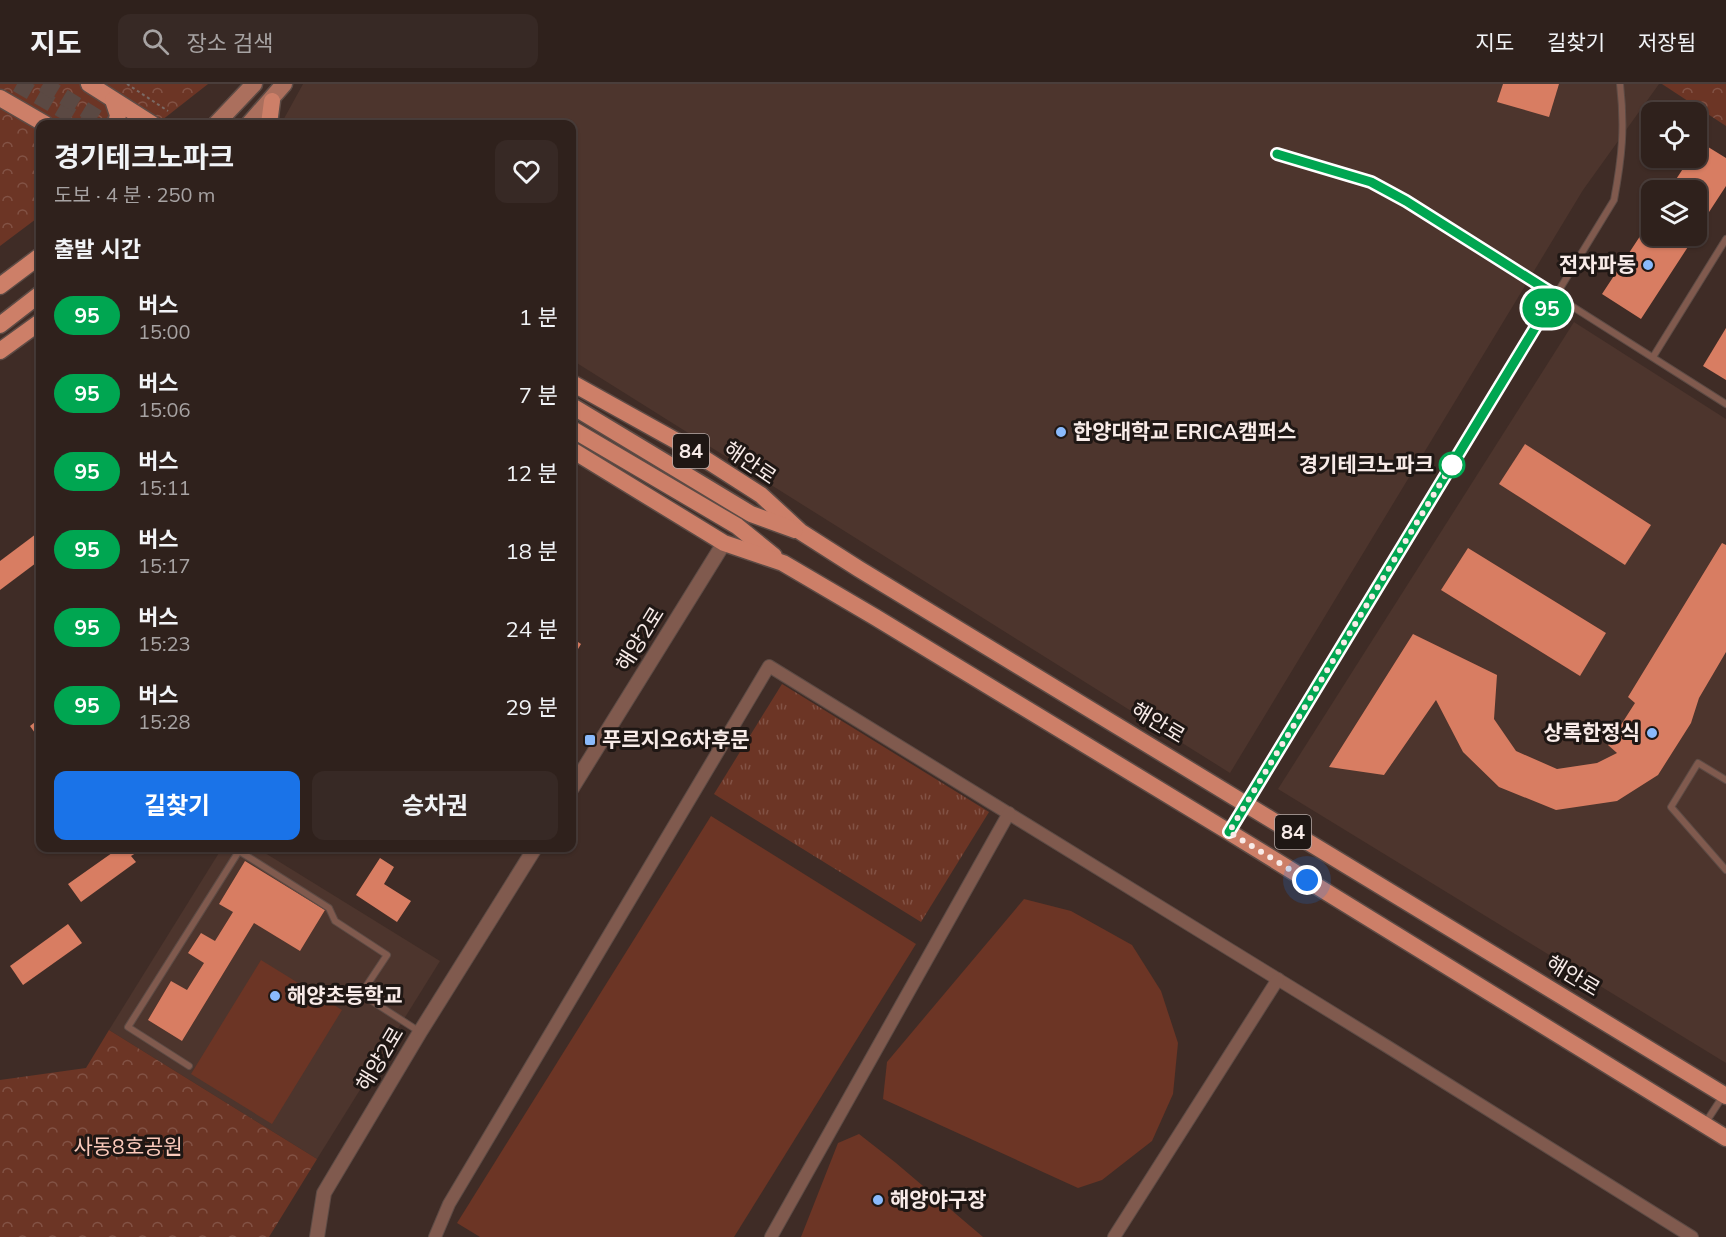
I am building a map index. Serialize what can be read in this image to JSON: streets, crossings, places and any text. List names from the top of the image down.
{
  "streets": {
    "main road": ["84", "해안로"],
    "street": ["해양2로"]
  },
  "crossings": [
    ["84", "해양2로"]
  ],
  "parks": ["사동8호공원"],
  "places": {
    "other": [
      "전자파동",
      "한양대학교 ERICA캠퍼스",
      "경기테크노파크",
      "상록한정식",
      "해양초등학교",
      "해양야구장"
    ],
    "transit": ["푸르지오6차후문"]
  },
  "lines": ["bus line 95"],
  "page": {
    "header": "지도",
    "search": "장소 검색",
    "nav": ["지도", "길찾기", "저장됨"],
    "on_map": "95",
    "heading": [
      ["경기테크노파크", "도보 · 4 분 · 250 m"],
      "출발 시간"
    ],
    "list": [
      {
        "mark": "95",
        "name": "버스",
        "note": "15:00",
        "value": "1 분"
      },
      {
        "mark": "95",
        "name": "버스",
        "note": "15:06",
        "value": "7 분"
      },
      {
        "mark": "95",
        "name": "버스",
        "note": "15:11",
        "value": "12 분"
      },
      {
        "mark": "95",
        "name": "버스",
        "note": "15:17",
        "value": "18 분"
      },
      {
        "mark": "95",
        "name": "버스",
        "note": "15:23",
        "value": "24 분"
      },
      {
        "mark": "95",
        "name": "버스",
        "note": "15:28",
        "value": "29 분"
      }
    ],
    "buttons": ["길찾기", "승차권"]
  }
}
